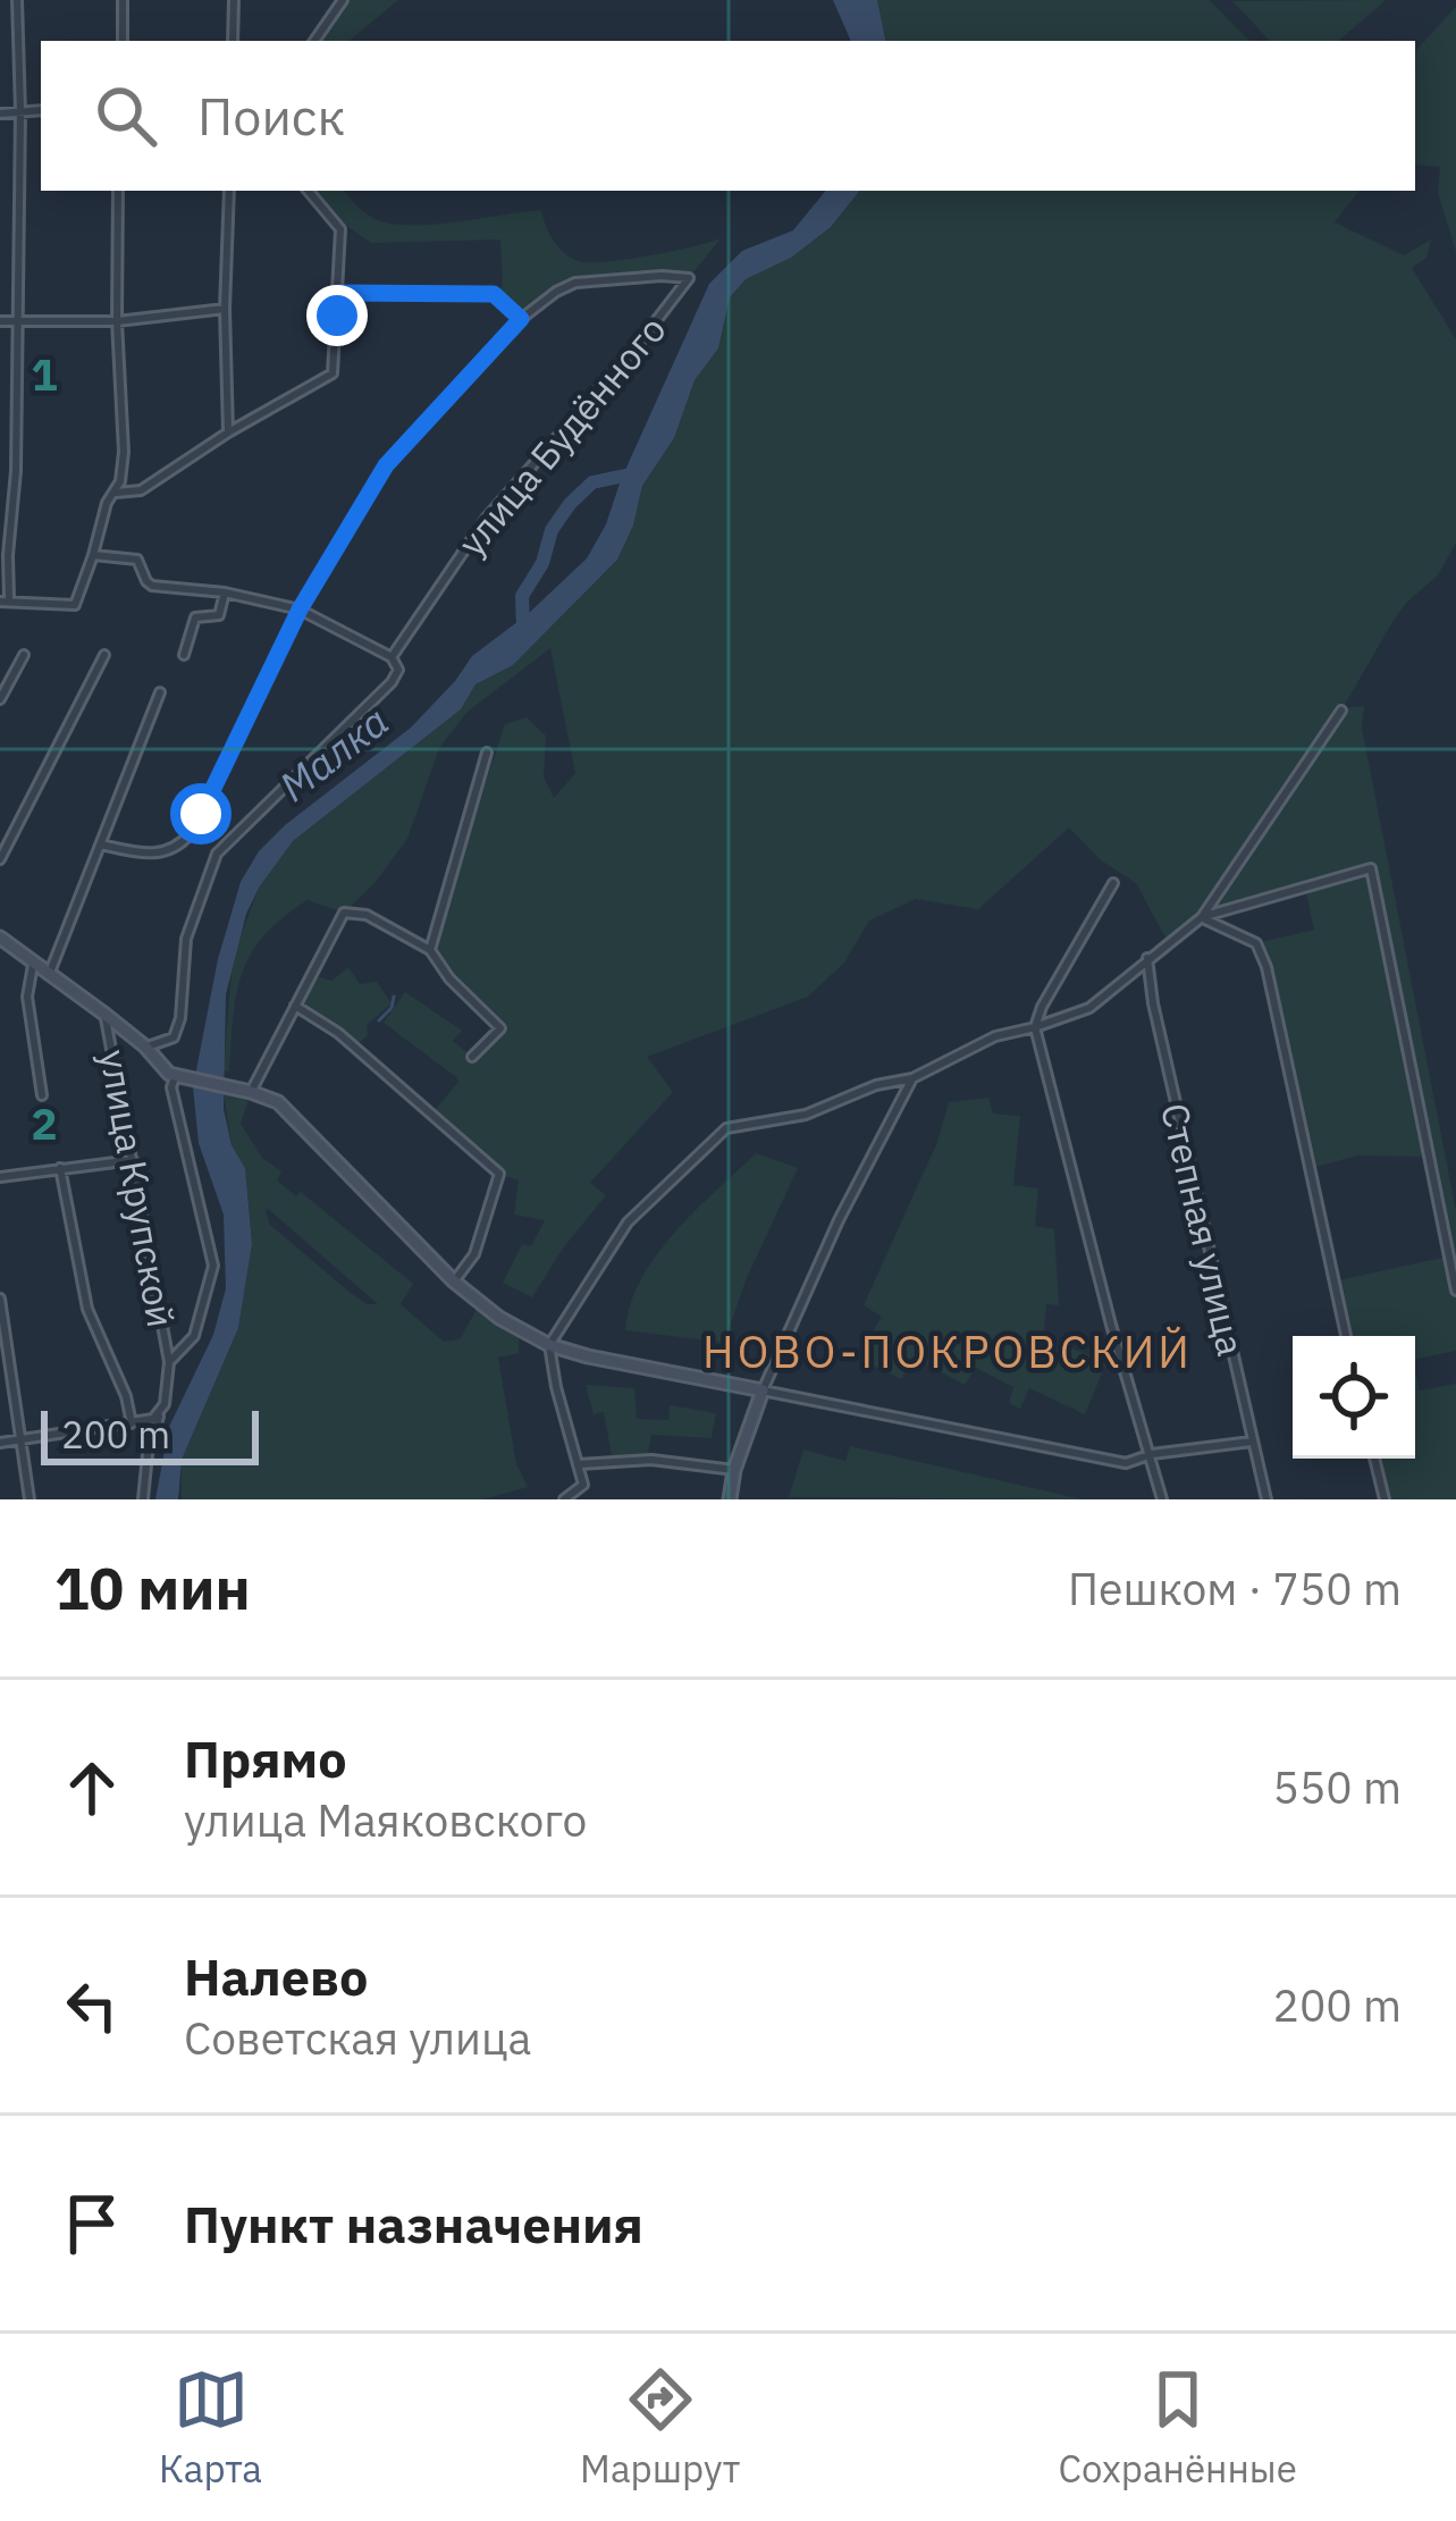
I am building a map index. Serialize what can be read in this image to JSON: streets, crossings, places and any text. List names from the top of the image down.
{
  "streets": {
    "street": ["улица Будённого", "улица Крупской", "Степная улица"]
  },
  "districts": ["НОВО-ПОКРОВСКИЙ"],
  "water": ["Малка"],
  "scale_bar": "200 m",
  "page": {
    "search": "Поиск",
    "scale": "200 m",
    "heading": ["10 мин", "Пешком · 750 m"],
    "list": [
      ["Прямо", "улица Маяковского", "550 m"],
      ["Налево", "Советская улица", "200 m"],
      "Пункт назначения"
    ],
    "nav": ["Карта", "Маршрут", "Сохранённые"]
  },
  "grid": {
    "rows": ["1", "2"]
  }
}
